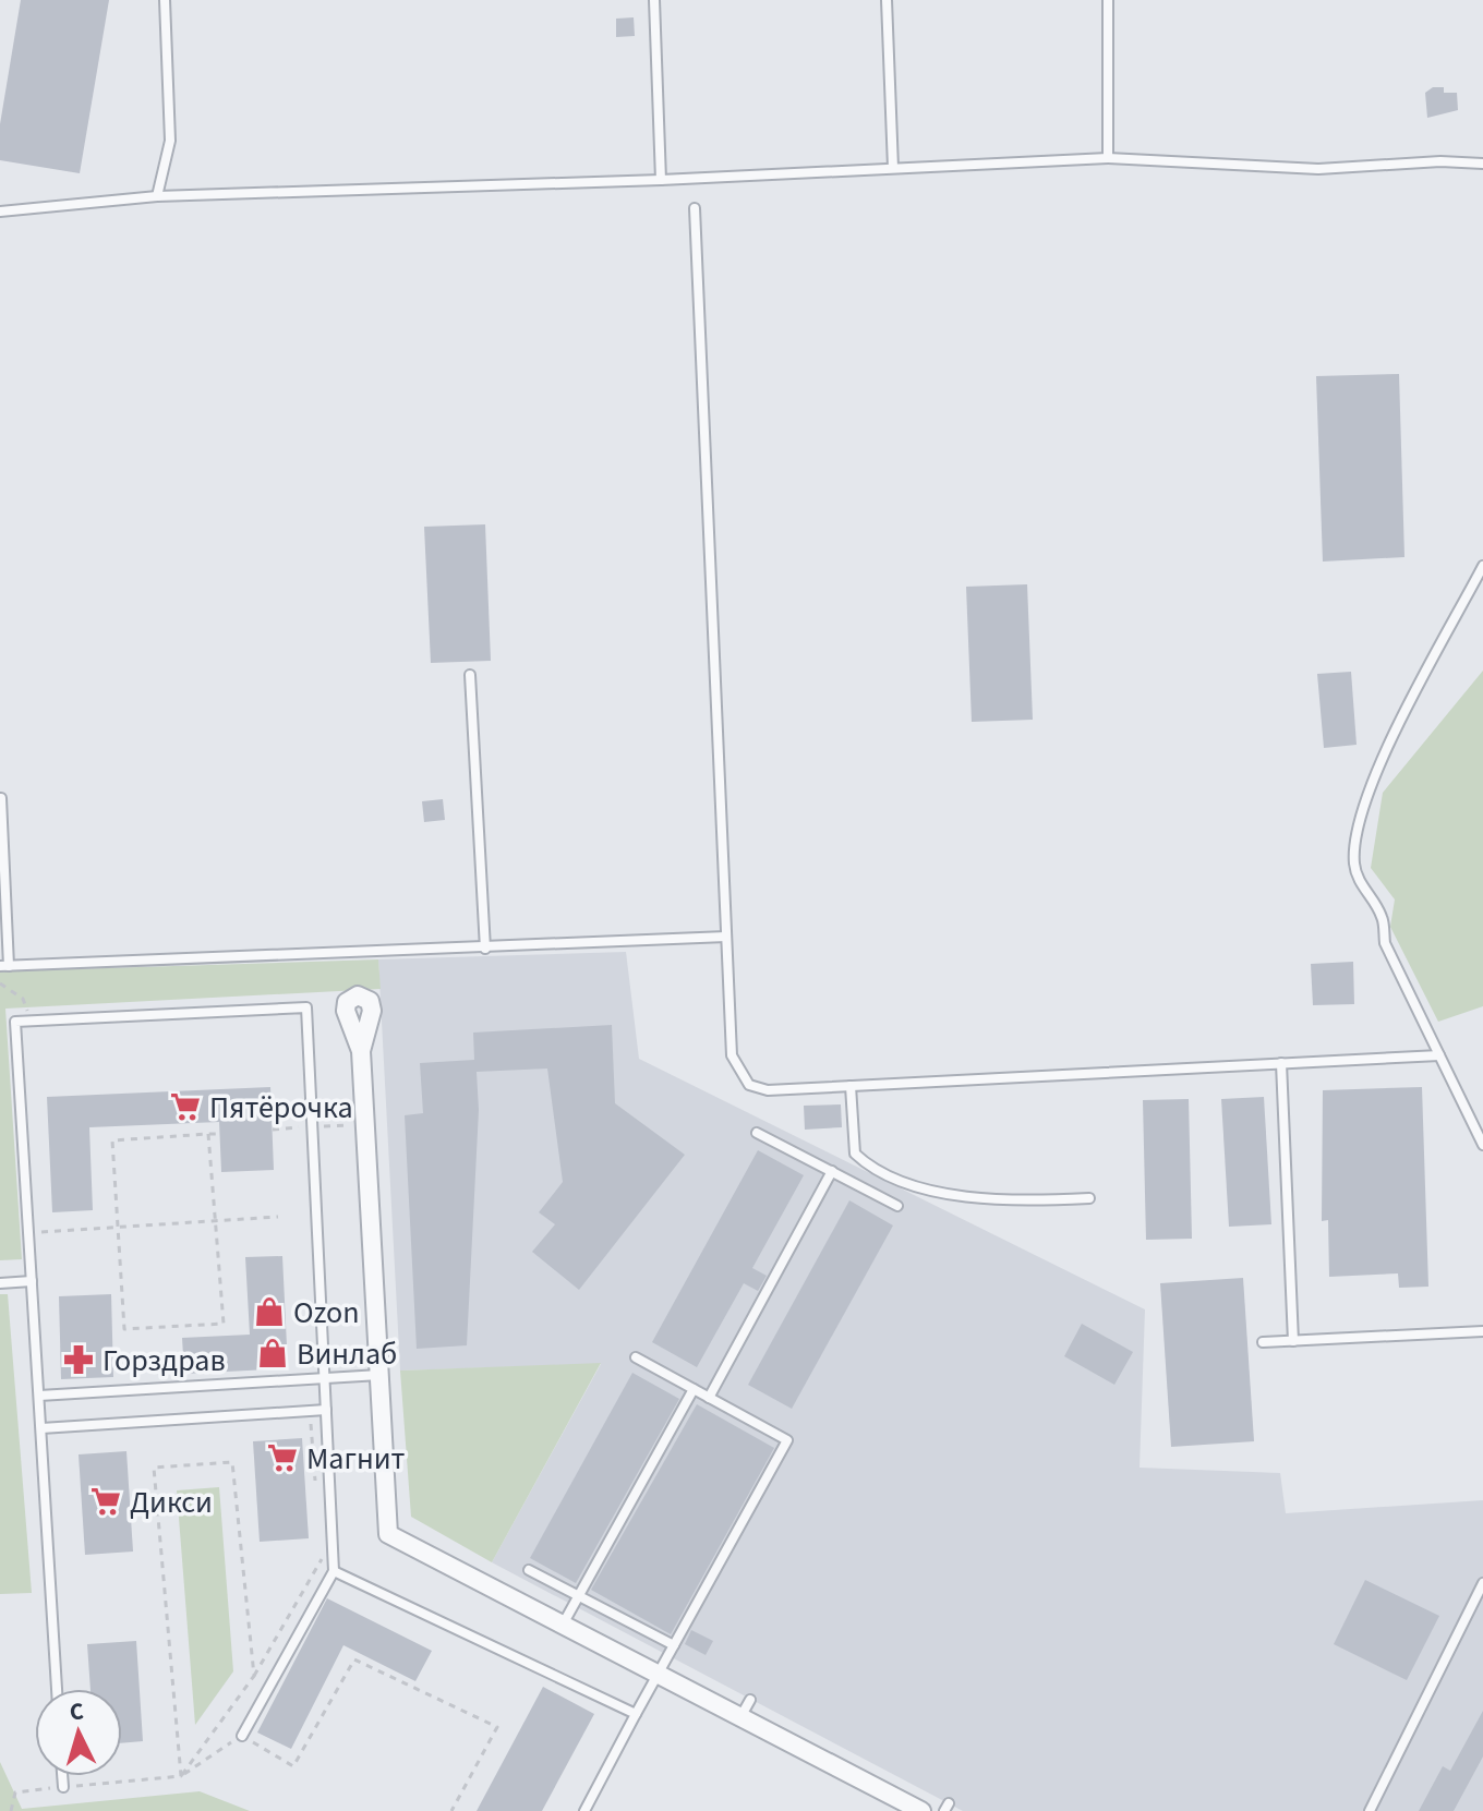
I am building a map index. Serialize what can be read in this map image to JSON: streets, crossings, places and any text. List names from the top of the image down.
{
  "places": {
    "supermarket": ["Пятёрочка", "Магнит", "Дикси"],
    "shop": ["Ozon", "Винлаб"],
    "pharmacy": ["Горздрав"]
  },
  "north": "top"
}
